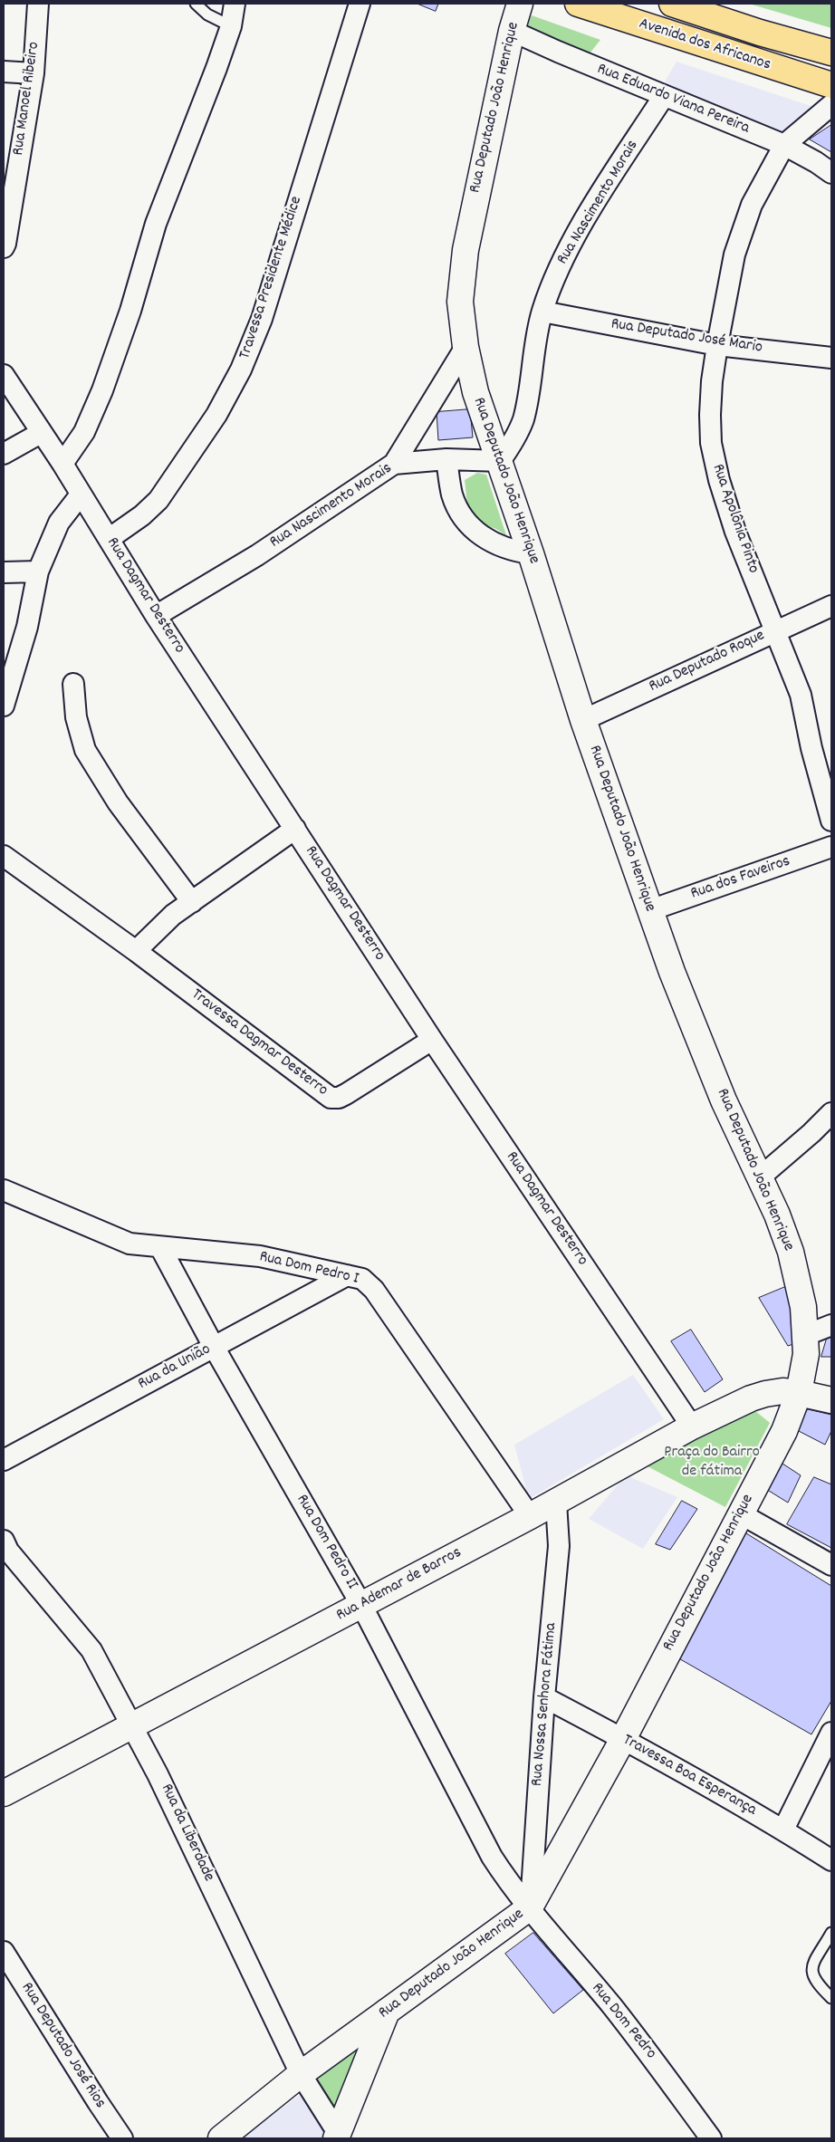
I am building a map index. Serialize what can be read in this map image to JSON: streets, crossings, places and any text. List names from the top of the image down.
{
  "streets": {
    "main road": ["Avenida dos Africanos", "Rua Deputado João Henrique", "Rua Ademar de Barros"],
    "street": [
      "Rua Manoel Ribeiro",
      "Rua Eduardo Viana Pereira",
      "Rua Nascimento Morais",
      "Travessa Presidente Médice",
      "Rua Deputado José Mario",
      "Rua Apolônia Pinto",
      "Rua Dagmar Desterro",
      "Rua Deputado Roque",
      "Rua dos Faveiros",
      "Travessa Dagmar Desterro",
      "Rua Dom Pedro I",
      "Rua da União",
      "Rua Dom Pedro II",
      "Rua Nossa Senhora Fátima",
      "Travessa Boa Esperança",
      "Rua da Liberdade",
      "Rua Dom Pedro",
      "Rua Deputado José Rios"
    ]
  },
  "crossings": [
    ["Rua Eduardo Viana Pereira", "Rua Deputado João Henrique"],
    ["Rua Eduardo Viana Pereira", "Rua Nascimento Morais"],
    ["Rua Eduardo Viana Pereira", "Rua Apolônia Pinto"],
    ["Rua Deputado João Henrique", "Rua Nascimento Morais"],
    ["Rua Deputado João Henrique", "Rua Deputado Roque"],
    ["Rua Deputado João Henrique", "Rua dos Faveiros"],
    ["Rua Deputado João Henrique", "Rua Dom Pedro II"],
    ["Rua Deputado João Henrique", "Rua Ademar de Barros"],
    ["Rua Deputado João Henrique", "Rua Nossa Senhora Fátima"],
    ["Rua Deputado João Henrique", "Travessa Boa Esperança"],
    ["Rua Deputado João Henrique", "Rua da Liberdade"],
    ["Rua Deputado João Henrique", "Rua Dom Pedro"],
    ["Rua Nascimento Morais", "Rua Deputado José Mario"],
    ["Rua Nascimento Morais", "Rua Dagmar Desterro"],
    ["Travessa Presidente Médice", "Rua Dagmar Desterro"],
    ["Rua Deputado José Mario", "Rua Apolônia Pinto"],
    ["Rua Apolônia Pinto", "Rua Deputado Roque"],
    ["Rua Dagmar Desterro", "Travessa Dagmar Desterro"],
    ["Rua Dagmar Desterro", "Rua Ademar de Barros"],
    ["Rua Dom Pedro I", "Rua da União"],
    ["Rua Dom Pedro I", "Rua Dom Pedro II"],
    ["Rua Dom Pedro I", "Rua Ademar de Barros"],
    ["Rua da União", "Rua Dom Pedro II"],
    ["Rua Dom Pedro II", "Rua Ademar de Barros"],
    ["Rua Dom Pedro II", "Rua Nossa Senhora Fátima"],
    ["Rua Dom Pedro II", "Rua Dom Pedro"],
    ["Rua Ademar de Barros", "Rua Nossa Senhora Fátima"],
    ["Rua Ademar de Barros", "Rua da Liberdade"],
    ["Rua Nossa Senhora Fátima", "Travessa Boa Esperança"],
    ["Rua Nossa Senhora Fátima", "Rua Dom Pedro"]
  ],
  "parks": ["Praça do Bairro de fátima"]
}
